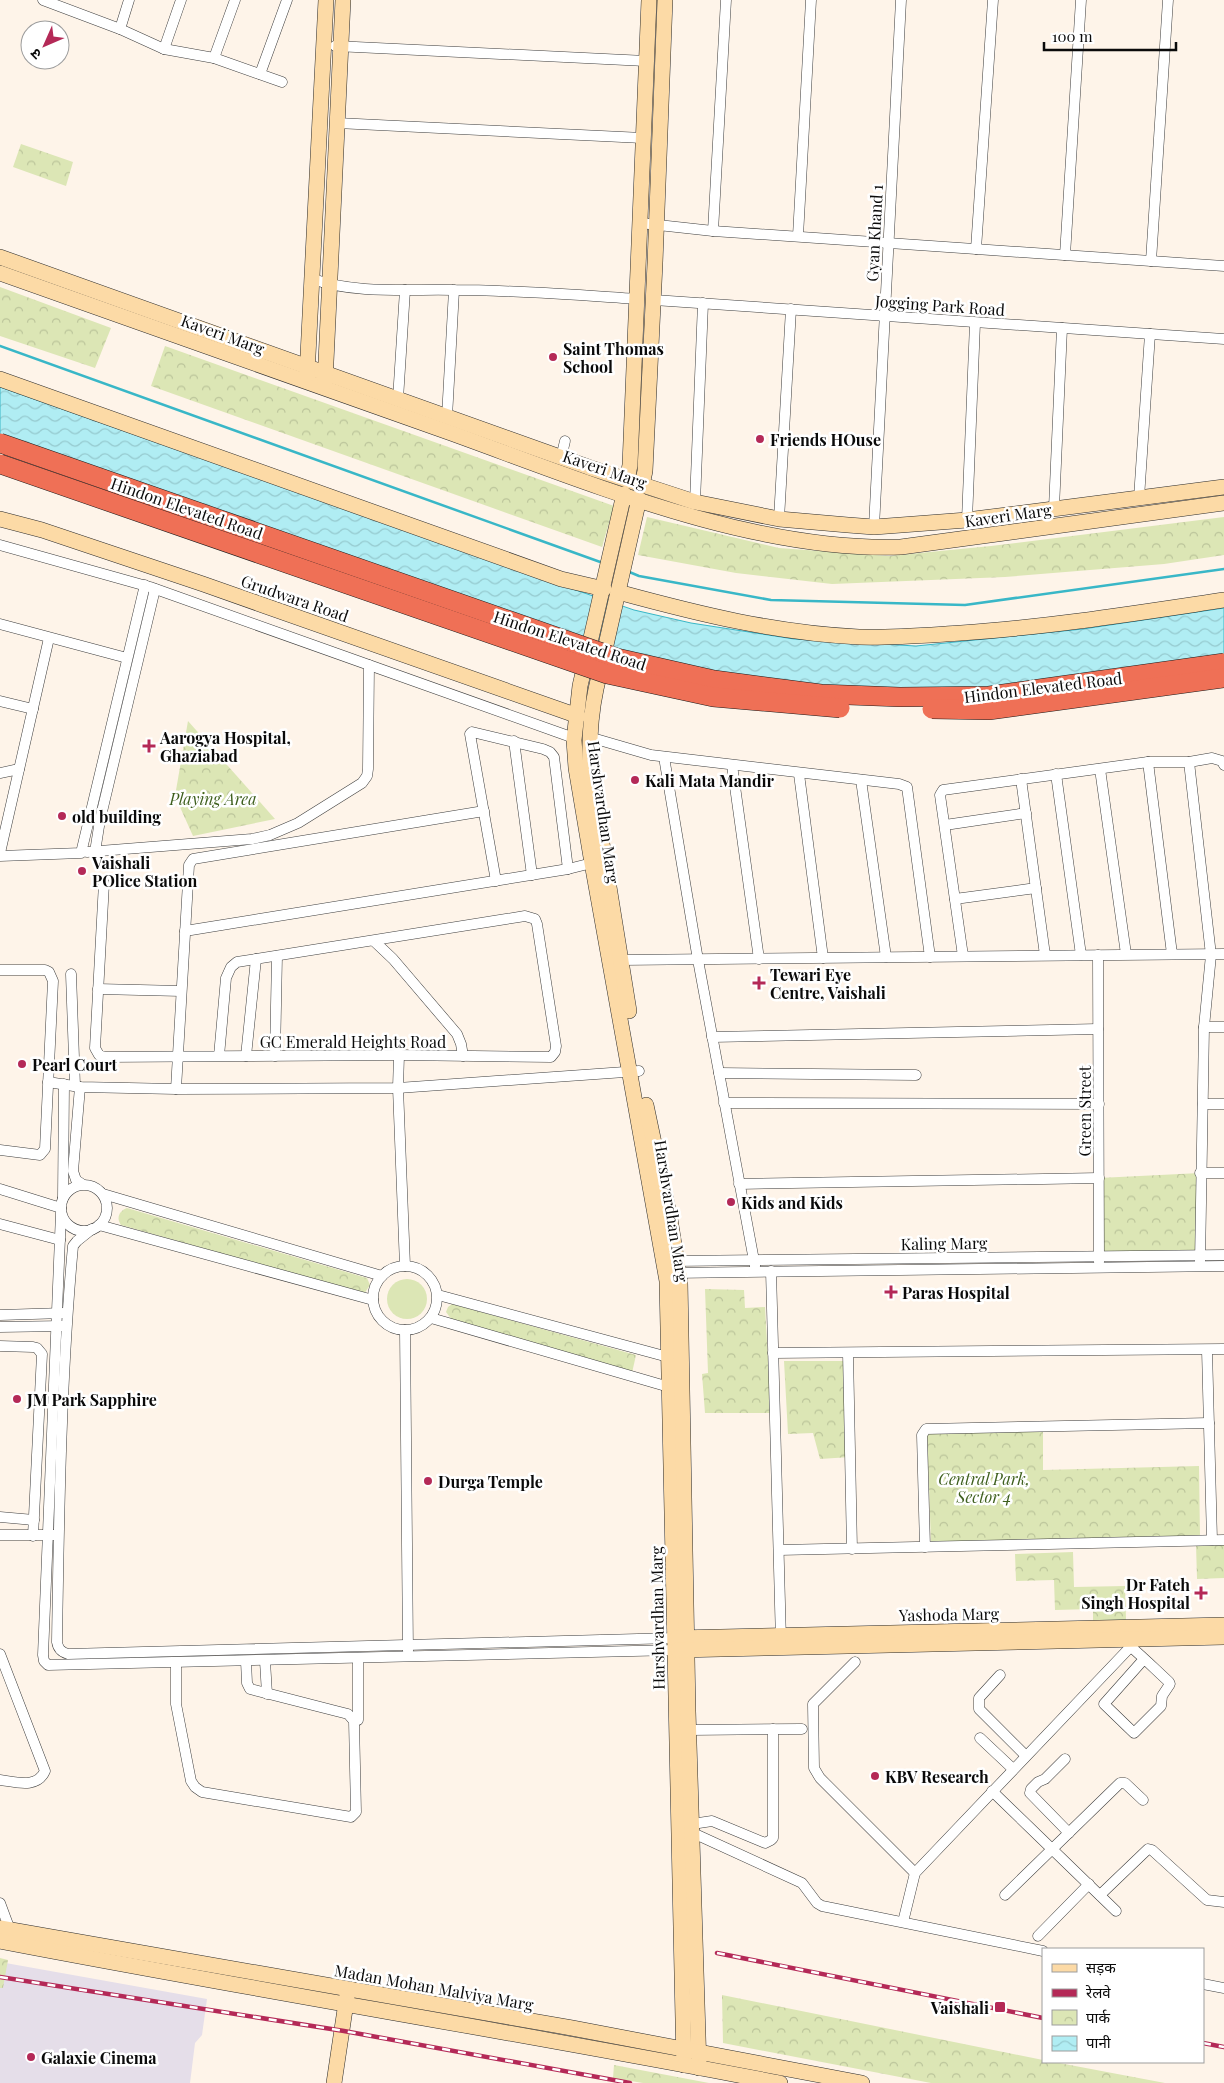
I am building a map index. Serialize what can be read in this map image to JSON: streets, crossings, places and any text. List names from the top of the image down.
{
  "streets": {
    "highway": ["Hindon Elevated Road"],
    "street": [
      "Gyan Khand 1",
      "Jogging Park Road",
      "Kaveri Marg",
      "Grudwara Road",
      "Harshvardhan Marg",
      "GC Emerald Heights Road",
      "Green Street",
      "Kaling Marg",
      "Yashoda Marg",
      "Madan Mohan Malviya Marg"
    ]
  },
  "crossings": [
    ["Gyan Khand 1", "Jogging Park Road"],
    ["Gyan Khand 1", "Kaveri Marg"],
    ["Kaveri Marg", "Harshvardhan Marg"],
    ["Grudwara Road", "Harshvardhan Marg"],
    ["Harshvardhan Marg", "Kaling Marg"],
    ["Harshvardhan Marg", "Yashoda Marg"],
    ["Harshvardhan Marg", "Madan Mohan Malviya Marg"],
    ["Green Street", "Kaling Marg"]
  ],
  "parks": ["Playing Area", "Central Park, Sector 4"],
  "places": {
    "other": [
      "Saint Thomas School",
      "Friends HOuse",
      "Kali Mata Mandir",
      "old building",
      "Vaishali POlice Station",
      "Pearl Court",
      "Kids and Kids",
      "JM Park Sapphire",
      "Durga Temple",
      "KBV Research",
      "Galaxie Cinema"
    ],
    "health": [
      "Aarogya Hospital, Ghaziabad",
      "Tewari Eye Centre, Vaishali",
      "Paras Hospital",
      "Dr Fateh Singh Hospital"
    ],
    "transit": ["Vaishali"]
  },
  "legend": [
    "सड़क",
    "रेलवे",
    "पार्क",
    "पानी"
  ],
  "scale_bar": "100 m",
  "north": "bottom left"
}
